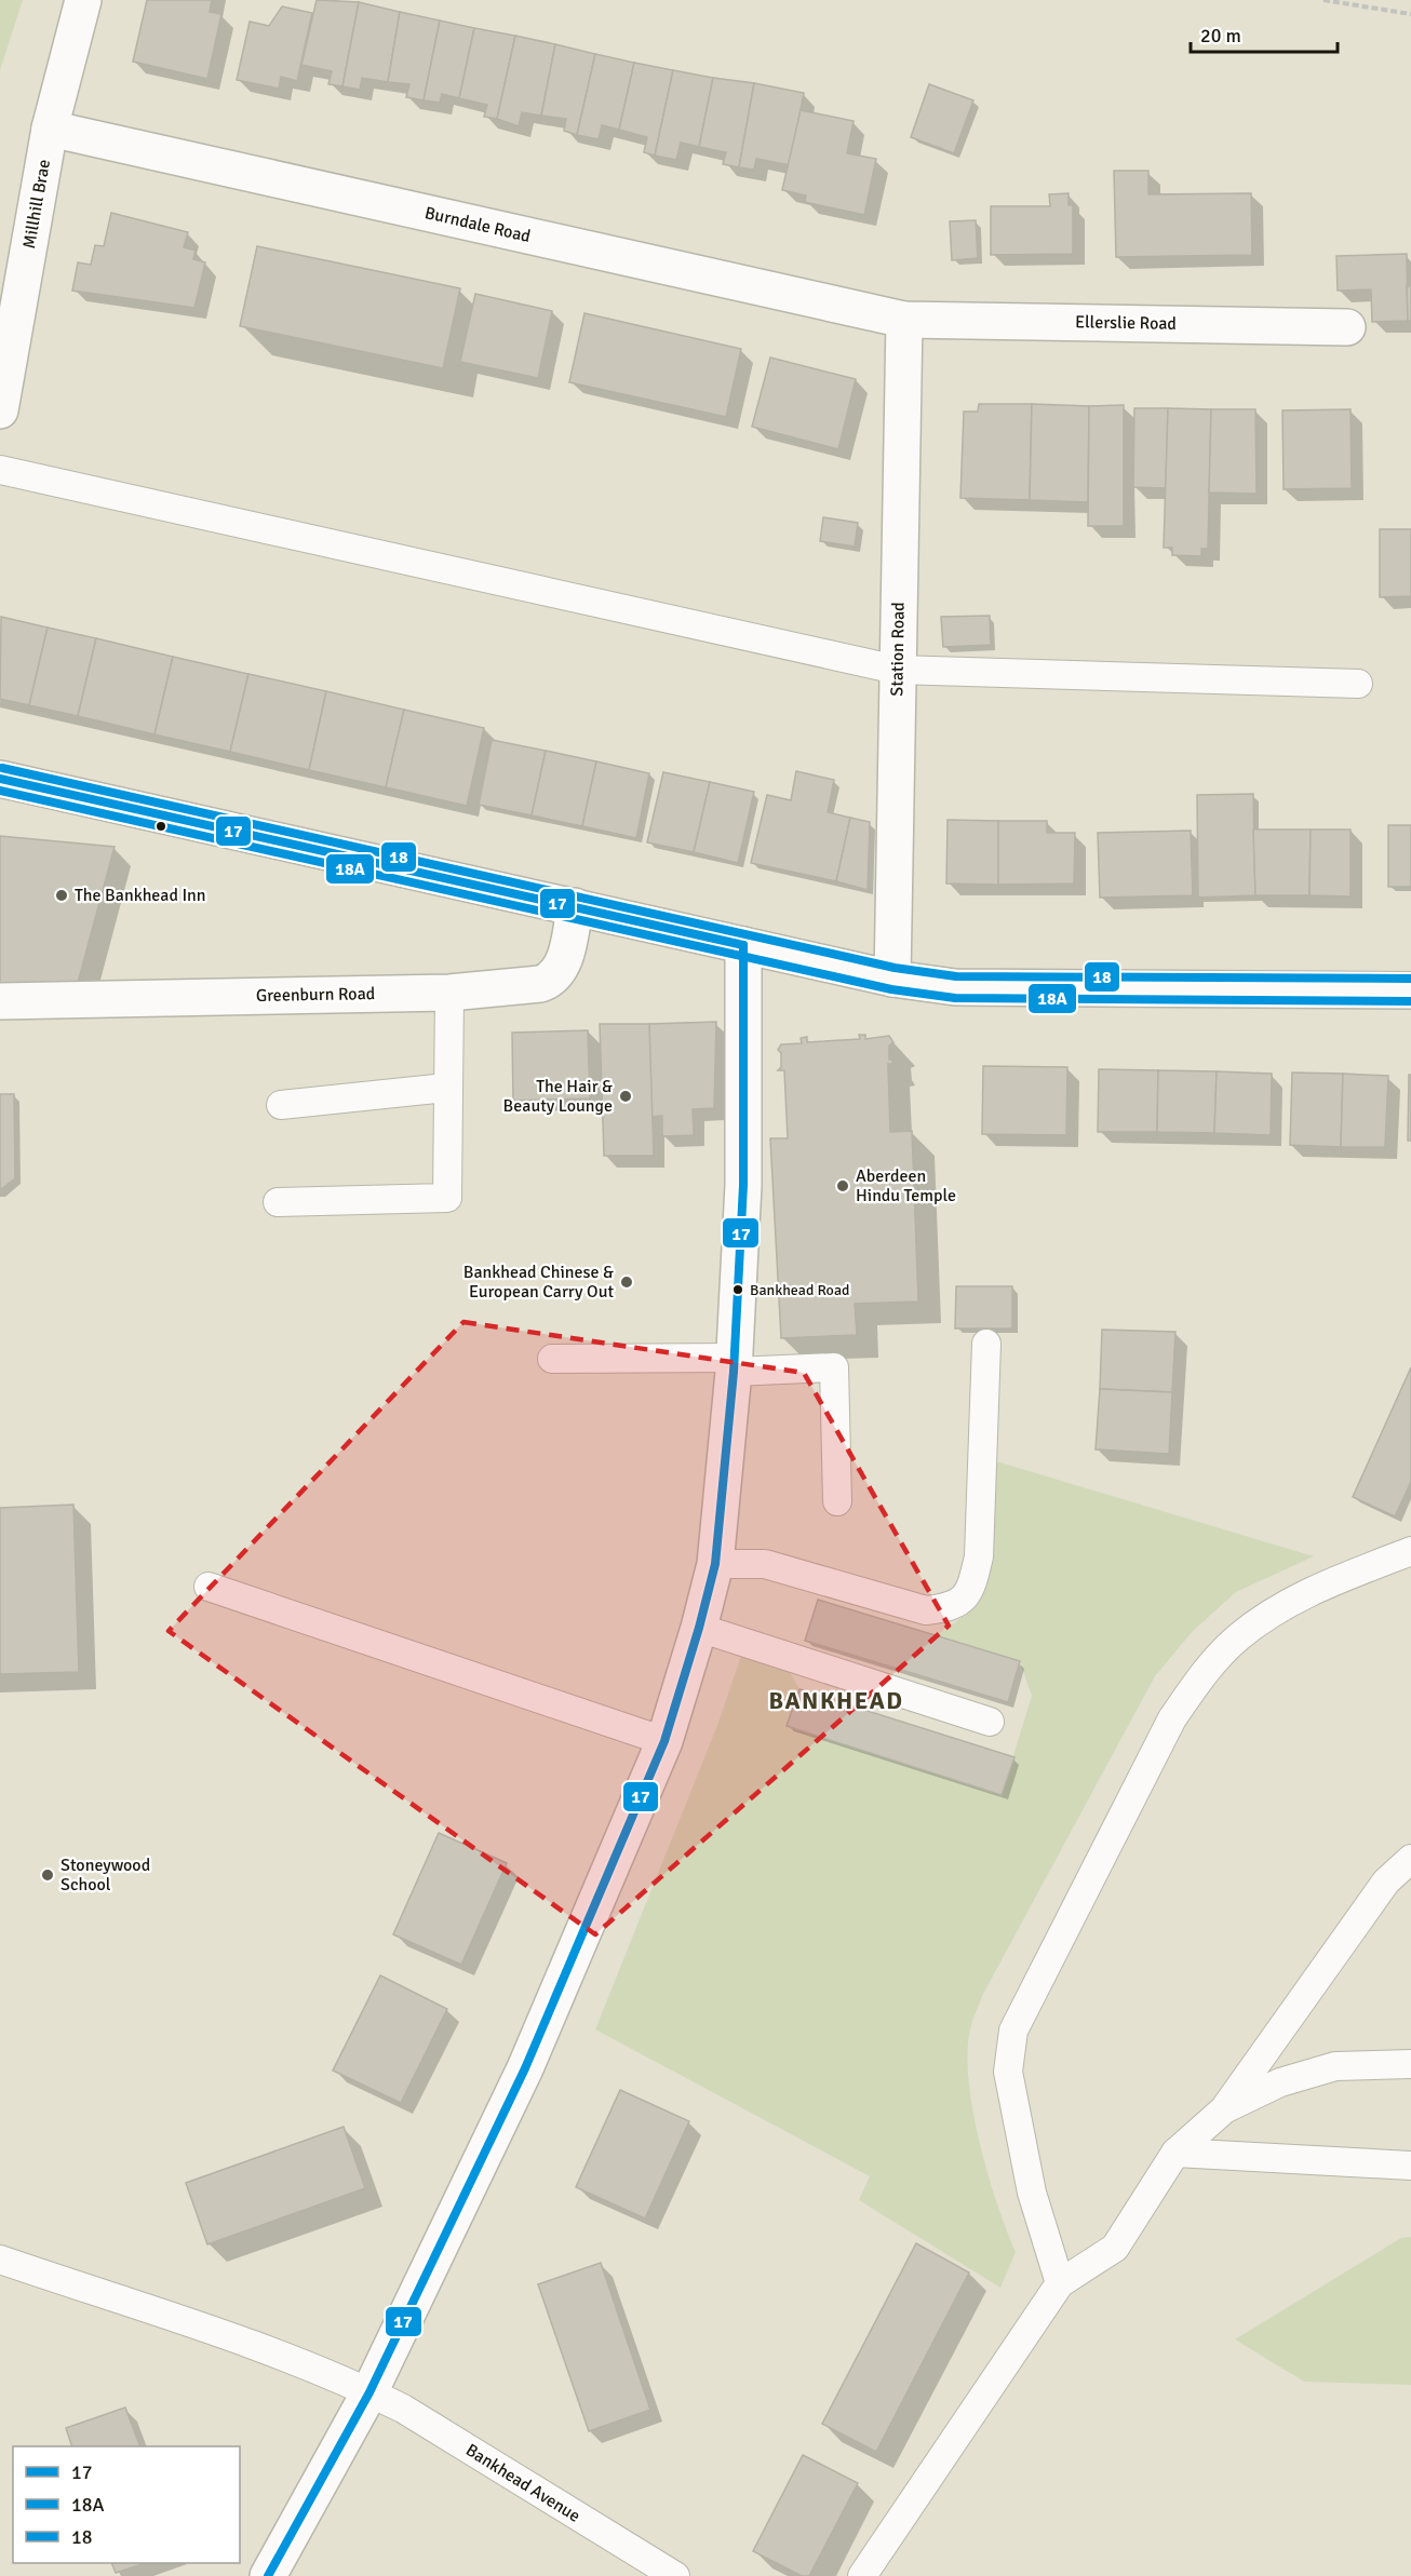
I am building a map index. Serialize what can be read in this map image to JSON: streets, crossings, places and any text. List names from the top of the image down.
{
  "streets": {
    "street": [
      "Millhill Brae",
      "Burndale Road",
      "Ellerslie Road",
      "Station Road",
      "Greenburn Road"
    ],
    "lane": ["Bankhead Avenue"]
  },
  "crossings": [
    ["Millhill Brae", "Burndale Road"],
    ["Burndale Road", "Ellerslie Road"],
    ["Burndale Road", "Station Road"],
    ["Ellerslie Road", "Station Road"]
  ],
  "districts": ["BANKHEAD"],
  "places": [
    "The Bankhead Inn",
    "The Hair & Beauty Lounge",
    "Aberdeen Hindu Temple",
    "Bankhead Chinese & European Carry Out",
    "Bankhead Road",
    "Stoneywood School"
  ],
  "lines": ["transit line 18", "transit line 17", "transit line 18A"],
  "legend": ["17", "18A", "18"],
  "scale_bar": "20 m"
}
